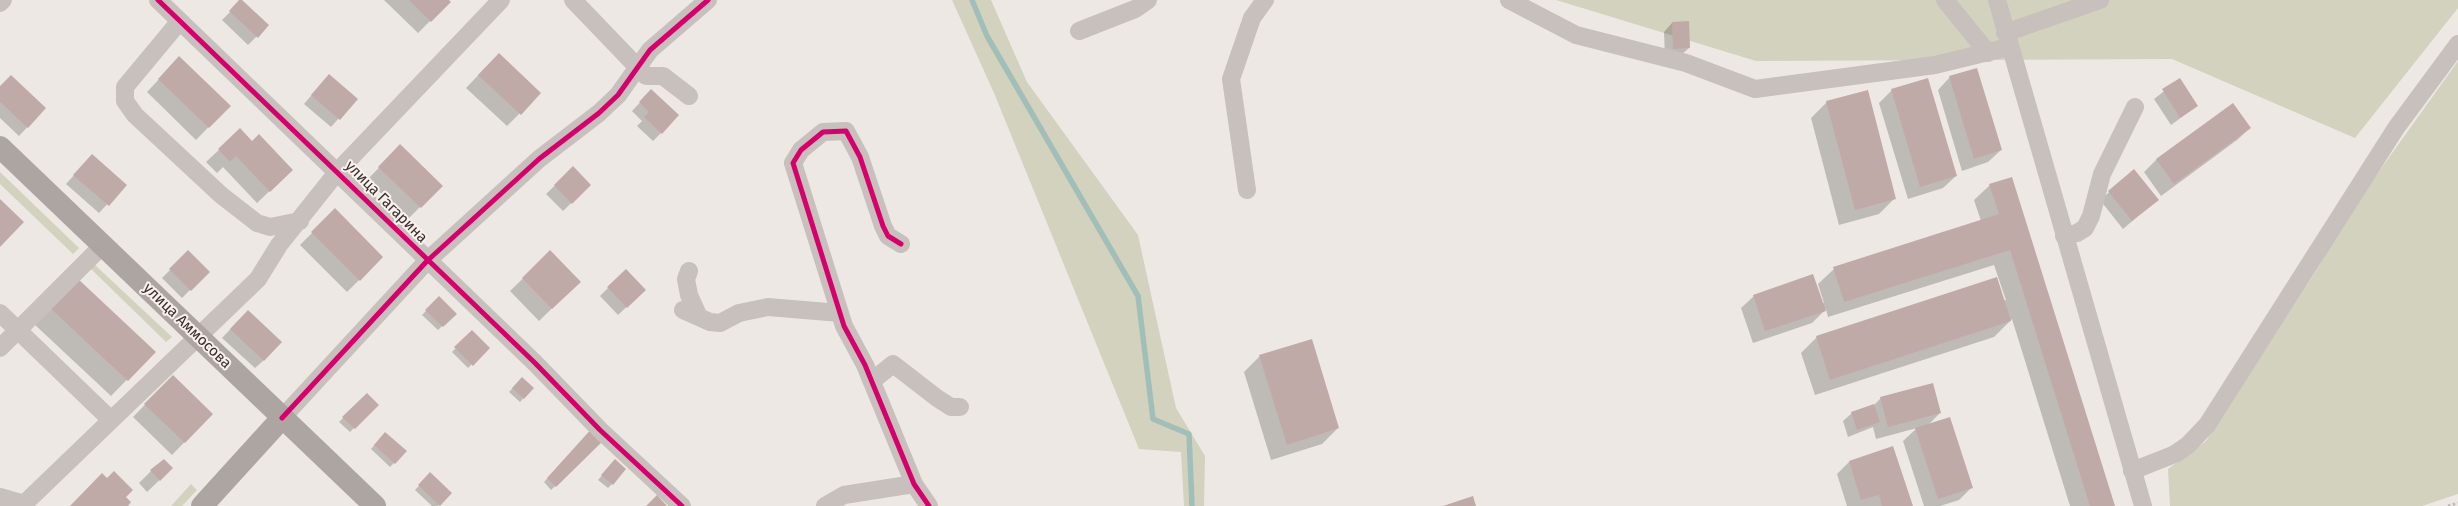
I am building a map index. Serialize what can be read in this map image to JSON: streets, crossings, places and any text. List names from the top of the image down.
{
  "streets": {
    "main road": ["улица Аммосова"],
    "street": ["улица Гагарина"]
  }
}
